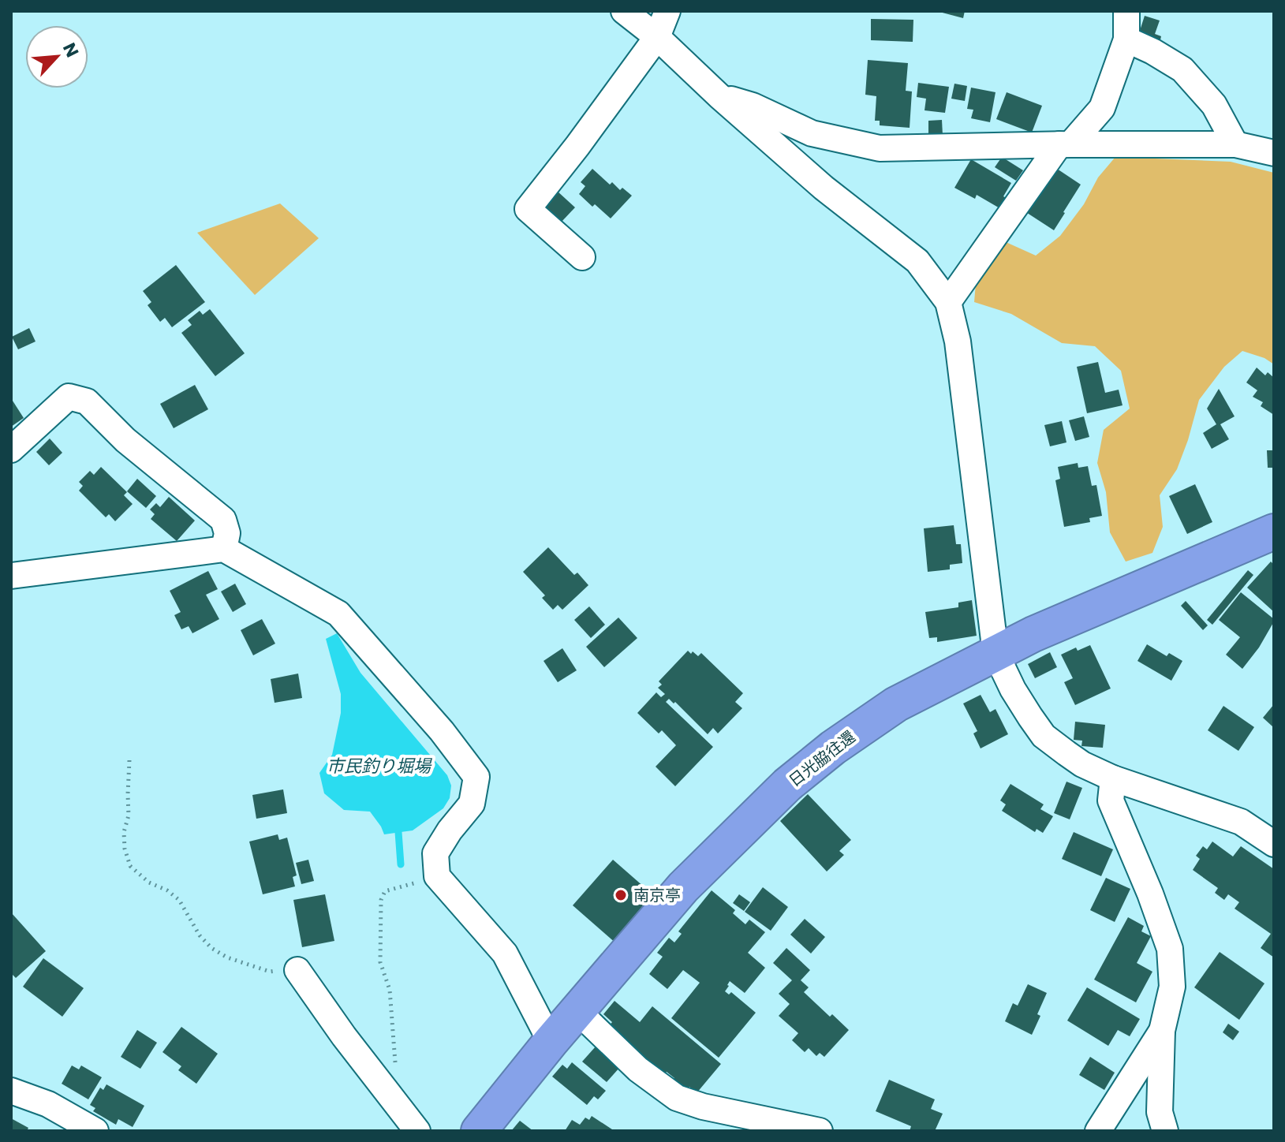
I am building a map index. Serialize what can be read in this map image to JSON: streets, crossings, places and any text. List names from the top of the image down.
{
  "streets": {
    "highway": ["日光脇往還"]
  },
  "water": ["市民釣り堀場"],
  "places": ["南京亭"],
  "north": "top right"
}
